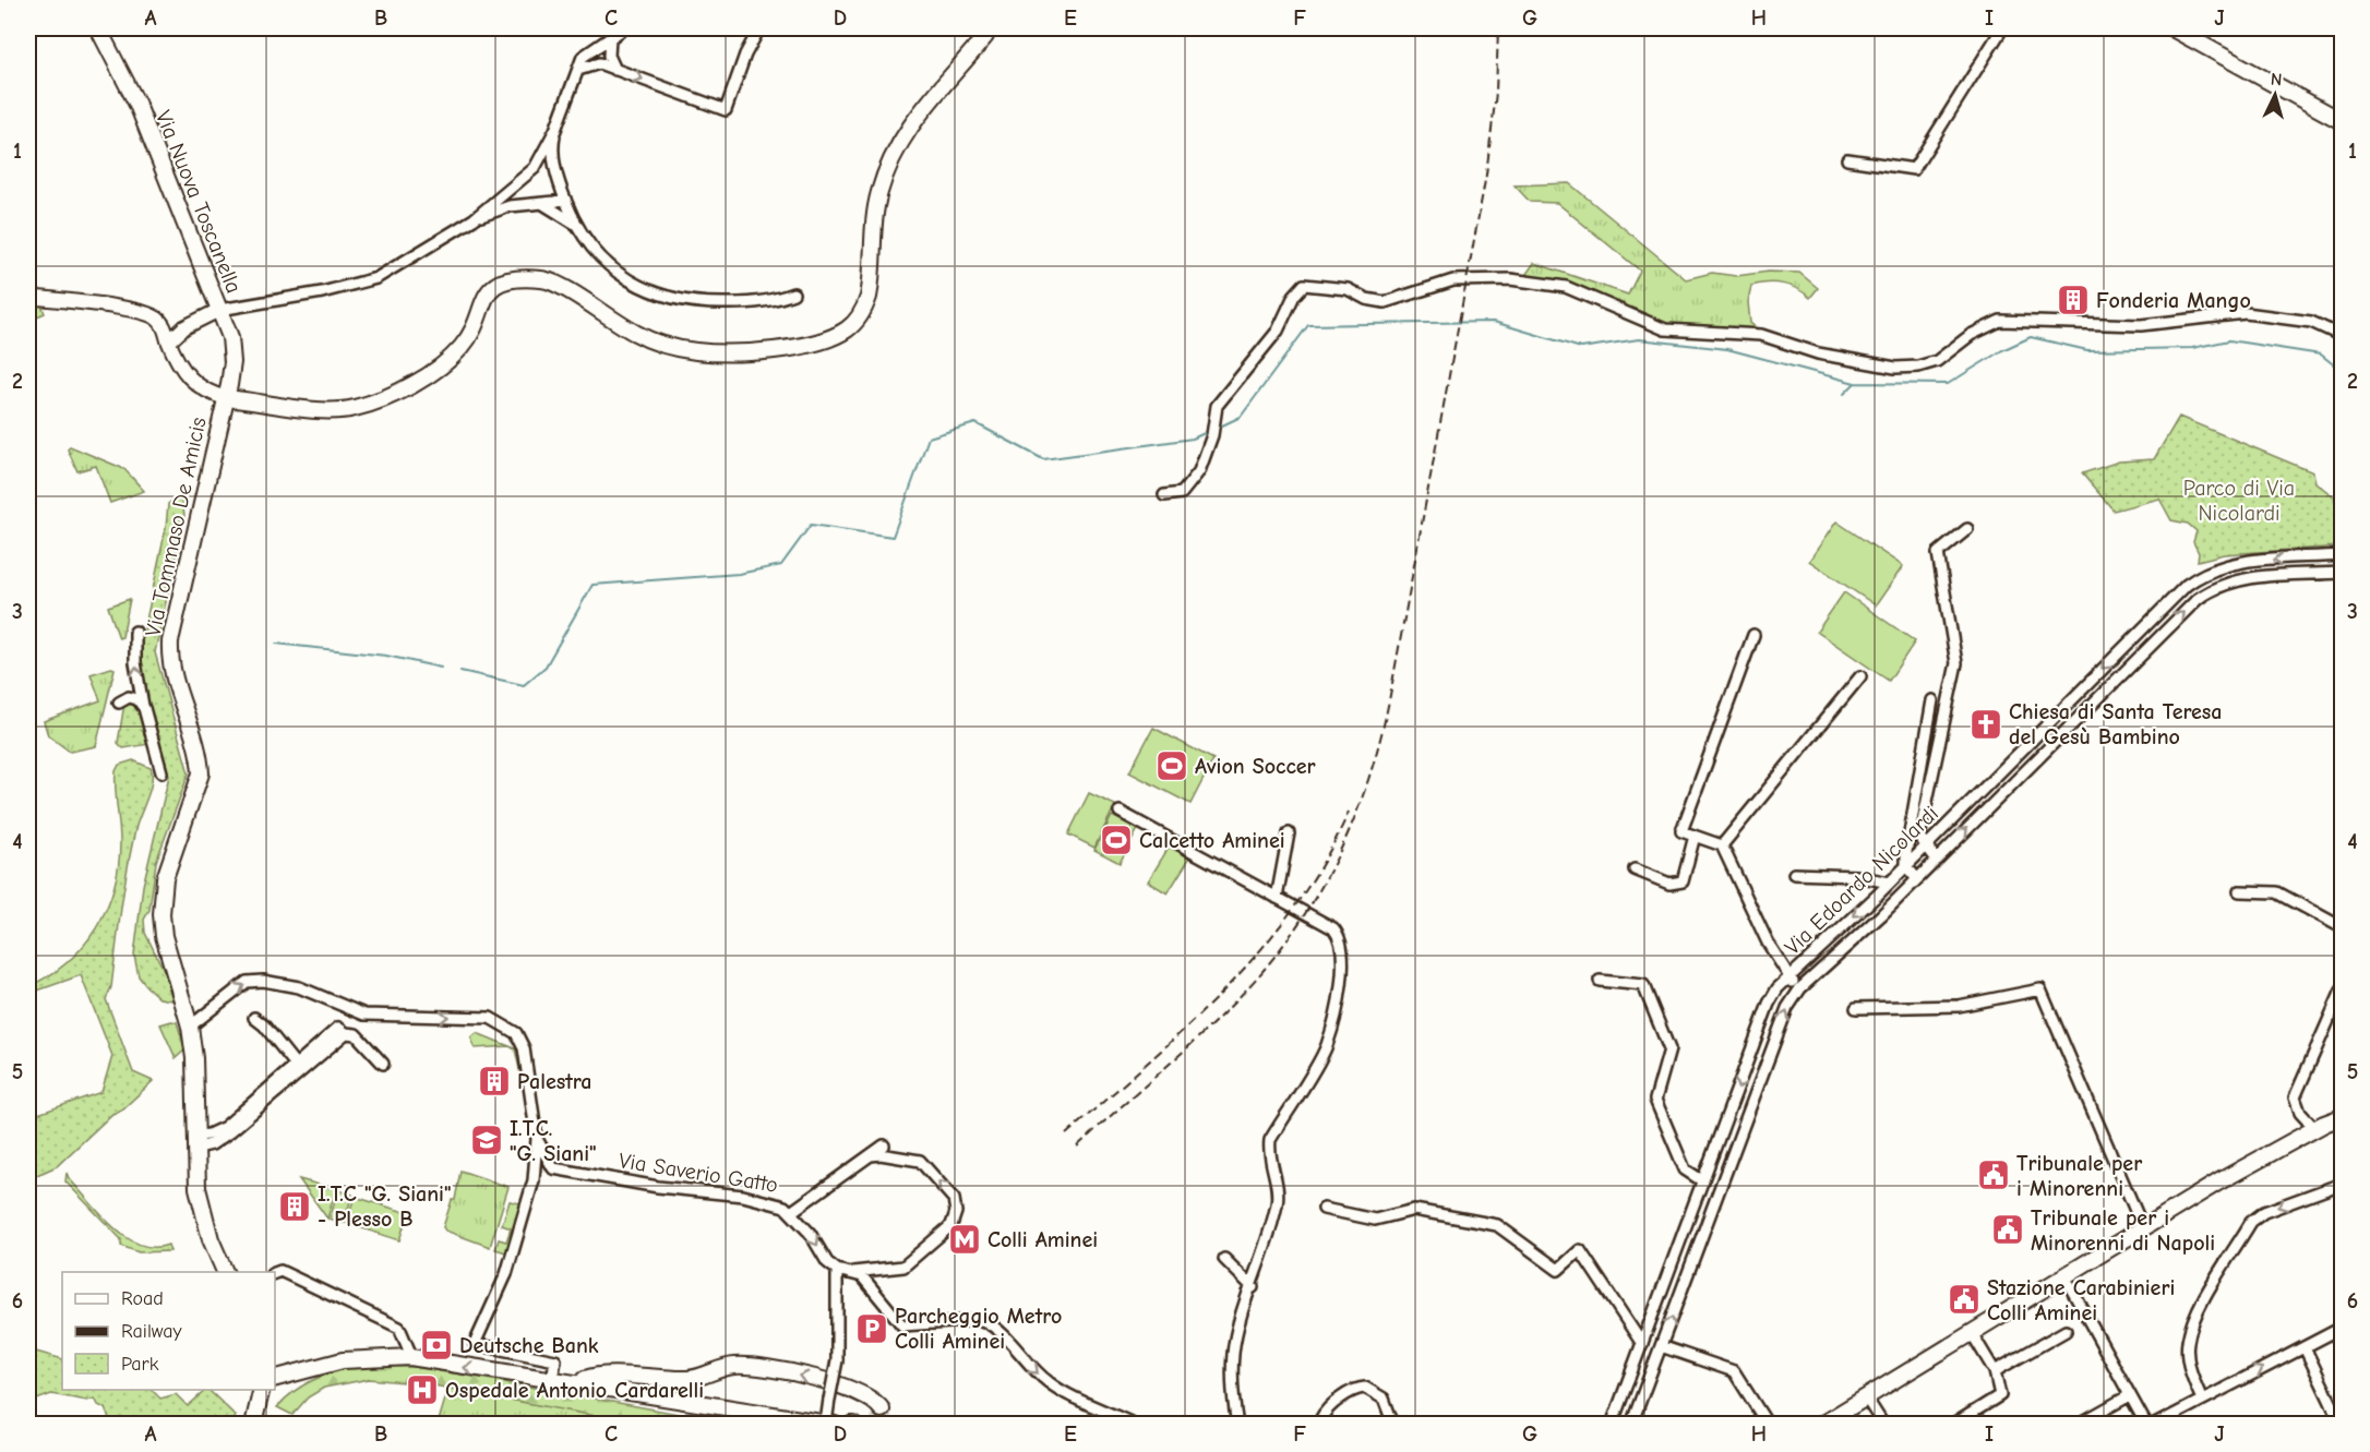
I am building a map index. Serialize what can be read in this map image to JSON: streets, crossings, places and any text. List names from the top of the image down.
{
  "streets": {
    "main road": ["Via Nuova Toscanella", "Via Tommaso De Amicis"],
    "street": ["Via Edoardo Nicolardi", "Via Saverio Gatto"]
  },
  "crossings": [
    ["Via Nuova Toscanella", "Via Tommaso De Amicis"]
  ],
  "parks": ["Parco di Via Nicolardi"],
  "places": {
    "building": ["Fonderia Mango", "Palestra", "I.T.C \"G. Siani\" - Plesso B"],
    "church": ["Chiesa di Santa Teresa del Gesù Bambino"],
    "sports": ["Avion Soccer", "Calcetto Aminei"],
    "school or university": ["I.T.C. \"G. Siani\""],
    "public building": ["Tribunale per i Minorenni", "Tribunale per i Minorenni di Napoli", "Stazione Carabinieri Colli Aminei"],
    "metro station": ["Colli Aminei"],
    "parking": ["Parcheggio Metro Colli Aminei"],
    "bank": ["Deutsche Bank"],
    "hospital": ["Ospedale Antonio Cardarelli"]
  },
  "legend": ["Road", "Railway", "Park"],
  "north": "top",
  "grid": {
    "columns": [
      "A",
      "B",
      "C",
      "D",
      "E",
      "F",
      "G",
      "H",
      "I",
      "J"
    ],
    "rows": [
      "1",
      "2",
      "3",
      "4",
      "5",
      "6"
    ]
  }
}
